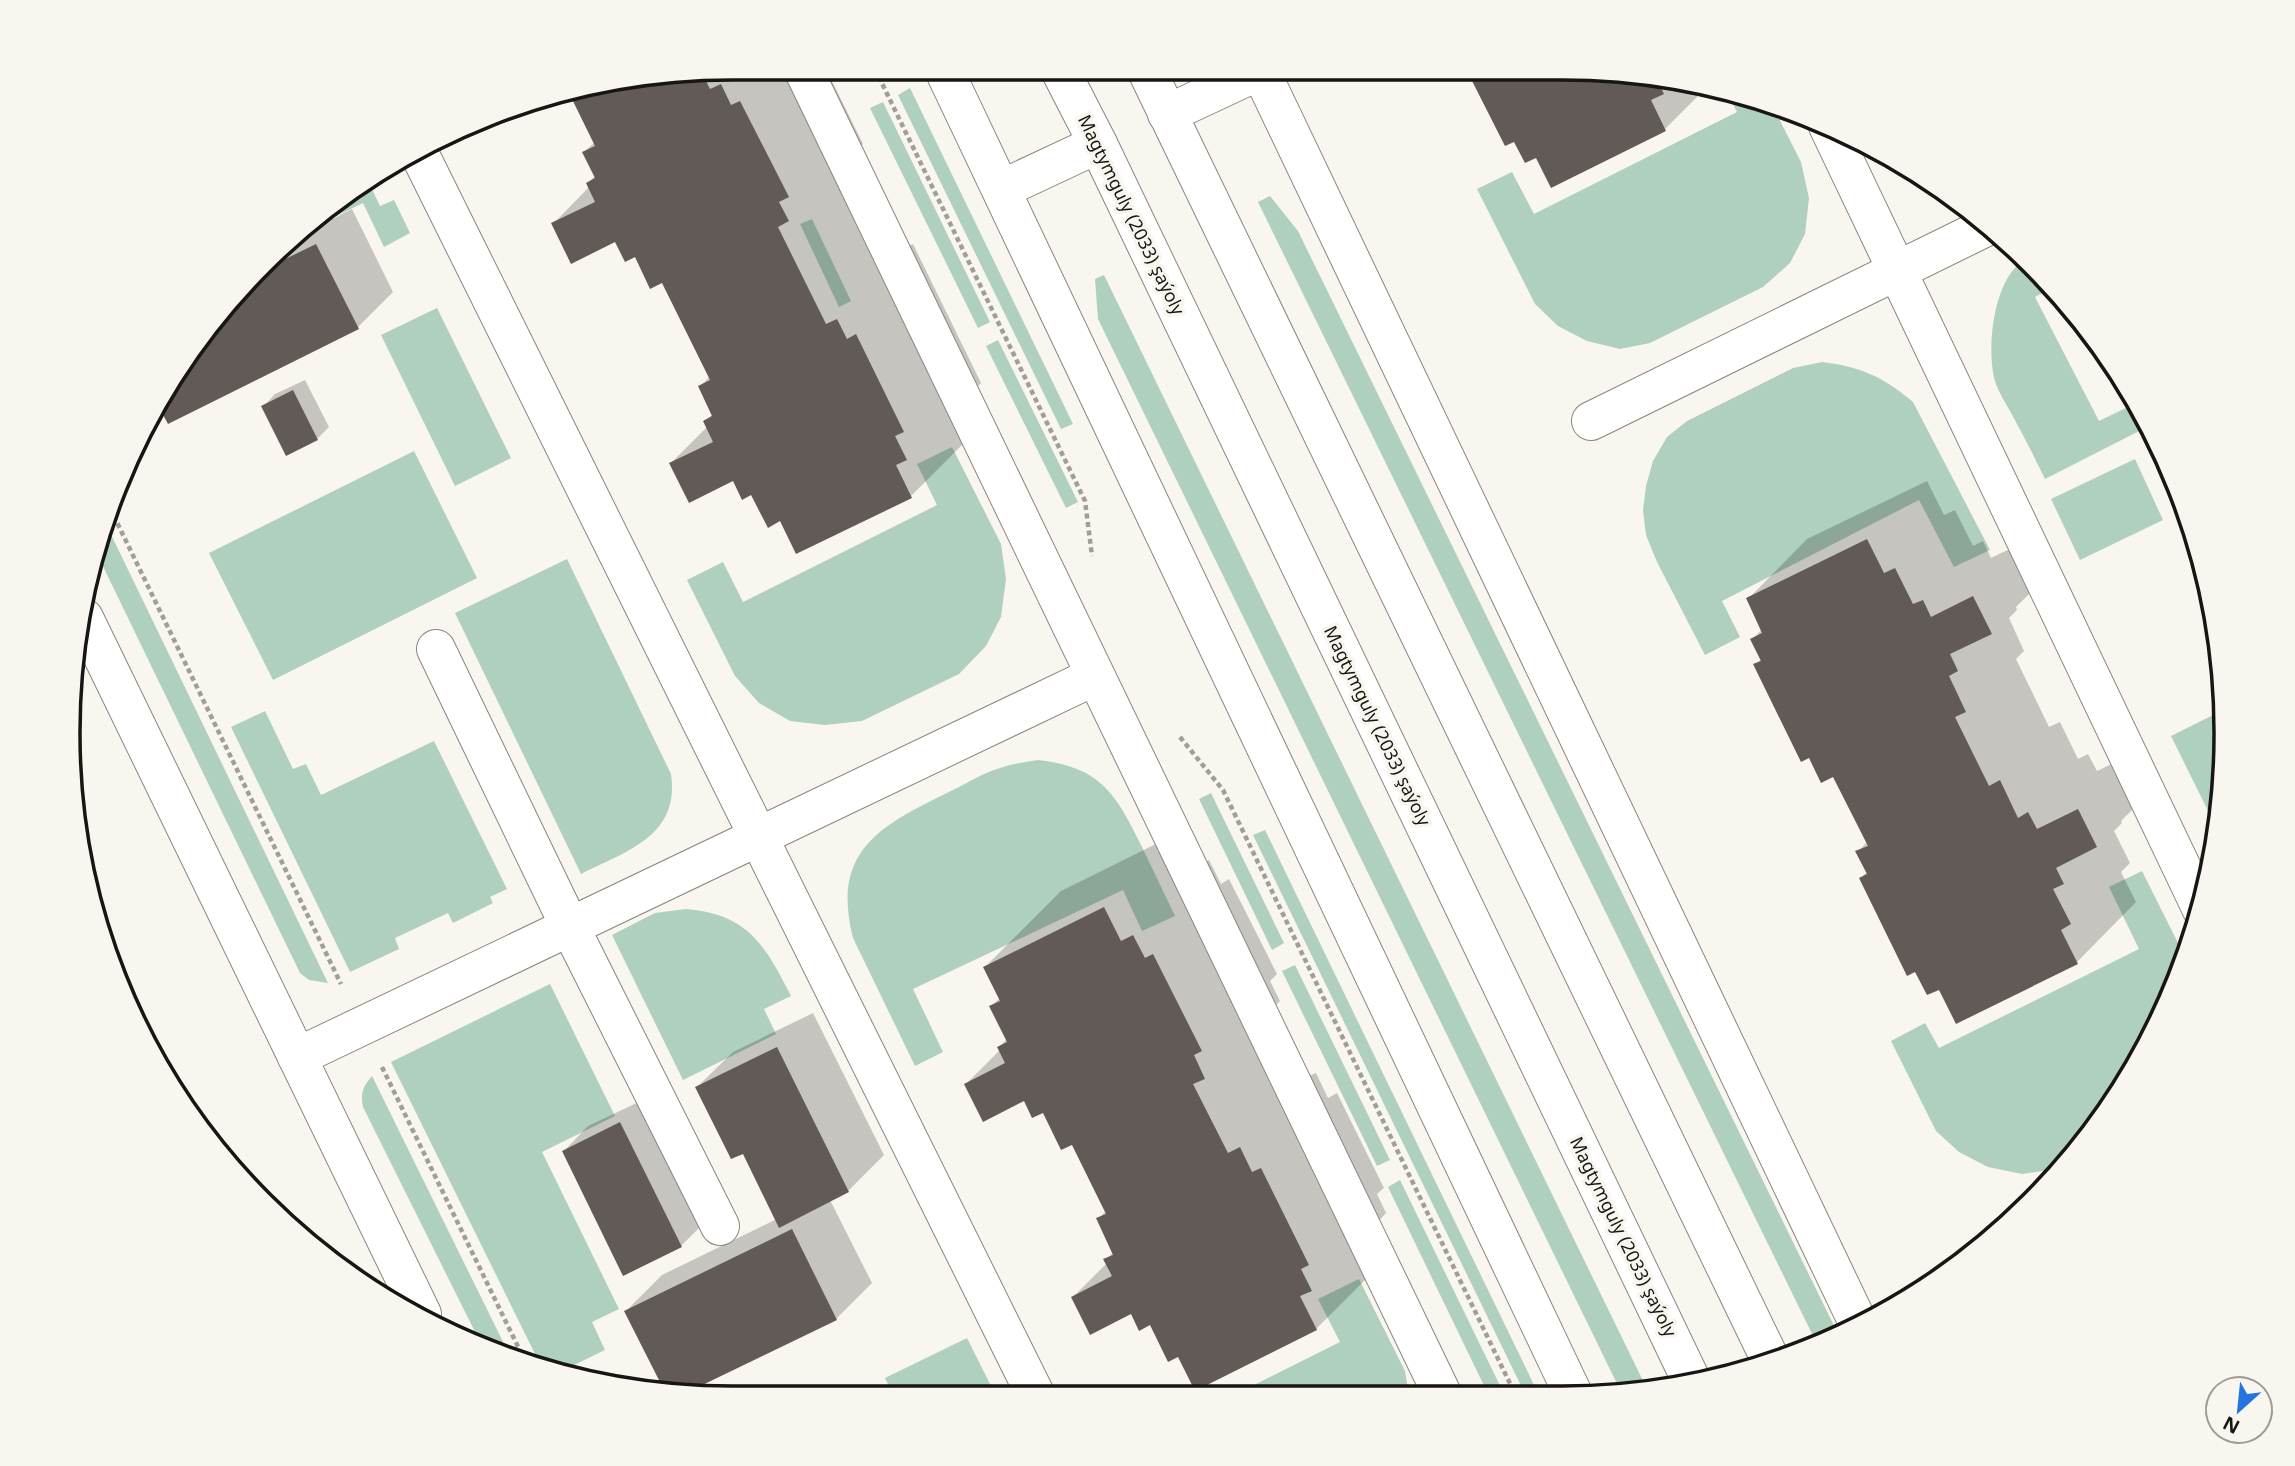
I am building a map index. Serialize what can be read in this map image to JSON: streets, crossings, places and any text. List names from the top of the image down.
{
  "streets": {
    "street": ["Magtymguly (2033) şaýoly"]
  },
  "north": "bottom left"
}
